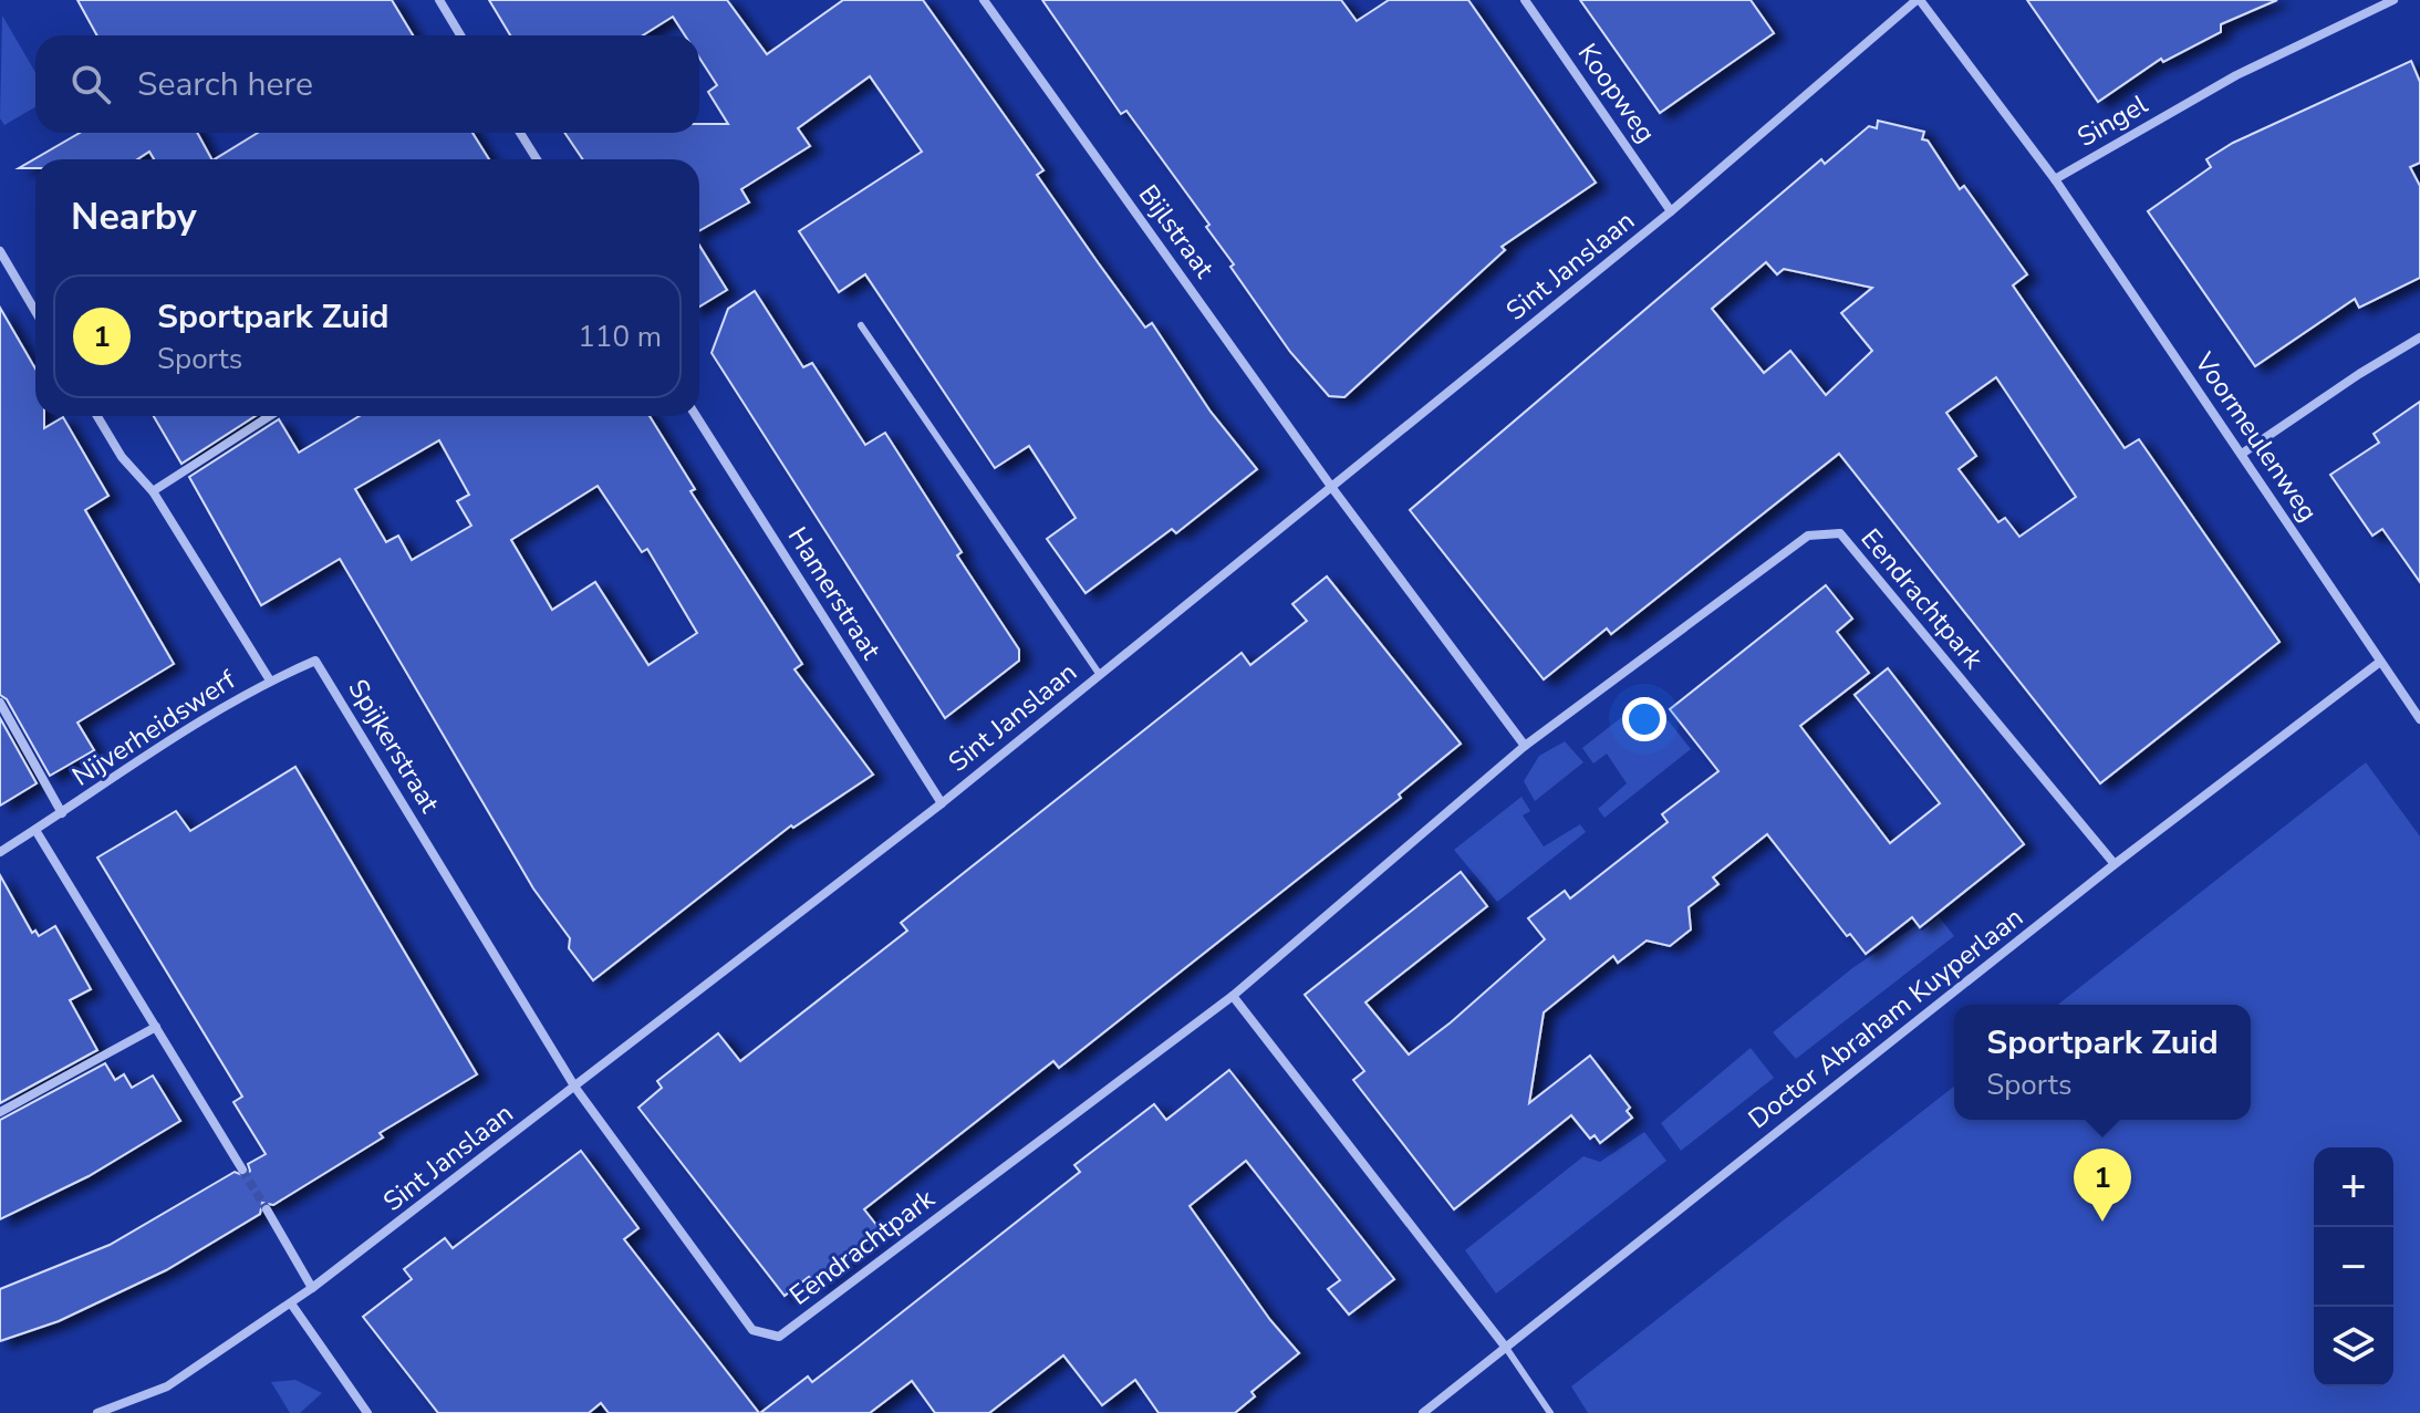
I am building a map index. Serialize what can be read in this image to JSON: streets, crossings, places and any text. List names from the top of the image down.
{
  "streets": {
    "street": [
      "Koopweg",
      "Singel",
      "Bijlstraat",
      "Sint Janslaan",
      "Voormeulenweg",
      "Hamerstraat",
      "Eendrachtpark",
      "Nijverheidswerf",
      "Spijkerstraat",
      "Doctor Abraham Kuyperlaan"
    ]
  },
  "crossings": [
    ["Koopweg", "Sint Janslaan"],
    ["Singel", "Voormeulenweg"],
    ["Bijlstraat", "Sint Janslaan"],
    ["Sint Janslaan", "Hamerstraat"],
    ["Sint Janslaan", "Eendrachtpark"],
    ["Sint Janslaan", "Spijkerstraat"],
    ["Voormeulenweg", "Doctor Abraham Kuyperlaan"],
    ["Eendrachtpark", "Spijkerstraat"],
    ["Eendrachtpark", "Doctor Abraham Kuyperlaan"],
    ["Nijverheidswerf", "Spijkerstraat"]
  ],
  "page": {
    "search": "Search here",
    "heading": "Nearby",
    "list": [
      {
        "mark": "1",
        "name": "Sportpark Zuid",
        "note": "Sports",
        "value": "110 m"
      }
    ],
    "popup": ["Sportpark Zuid", "Sports"],
    "map_buttons": ["+", "−"],
    "pins": "1"
  }
}
